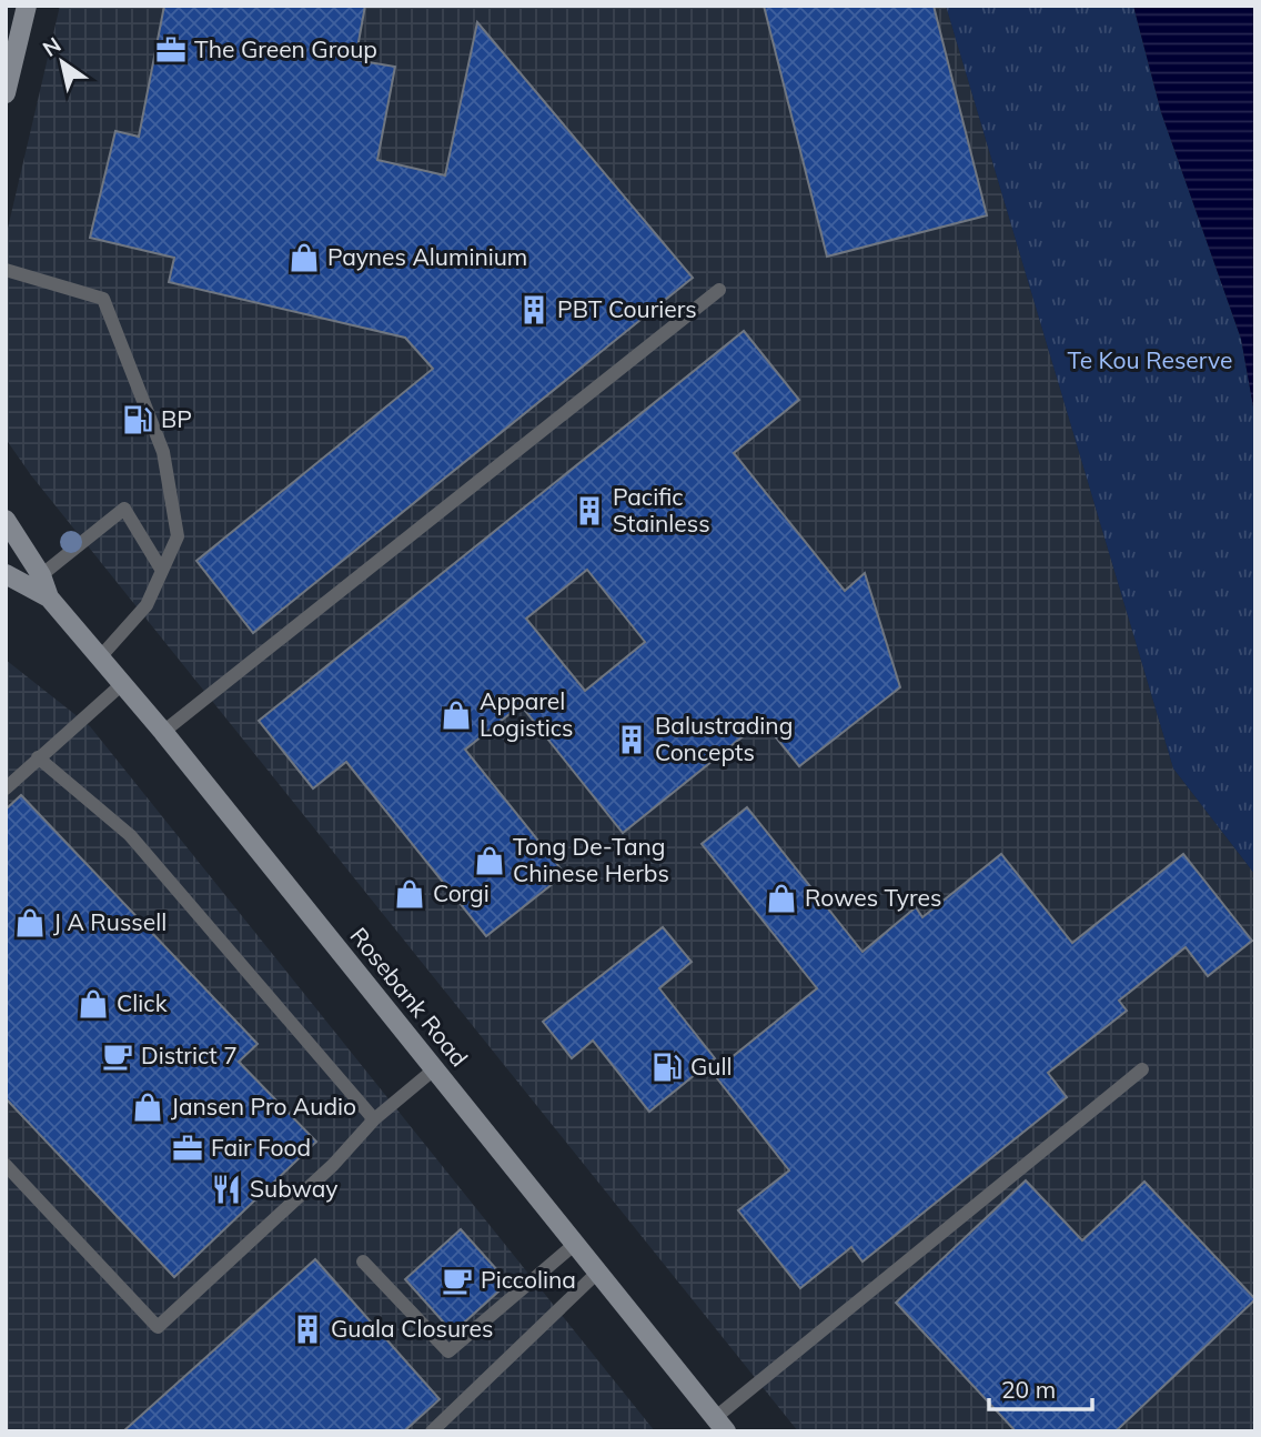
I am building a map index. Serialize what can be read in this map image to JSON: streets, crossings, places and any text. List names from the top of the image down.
{
  "streets": {
    "main road": ["Rosebank Road"]
  },
  "parks": ["Te Kou Reserve"],
  "places": {
    "office": ["The Green Group", "Fair Food"],
    "shop": [
      "Paynes Aluminium",
      "Apparel Logistics",
      "Tong De-Tang Chinese Herbs",
      "Corgi",
      "Rowes Tyres",
      "J A Russell",
      "Click",
      "Jansen Pro Audio"
    ],
    "building": [
      "PBT Couriers",
      "Pacific Stainless",
      "Balustrading Concepts",
      "Guala Closures"
    ],
    "fuel station": ["BP", "Gull"],
    "cafe": ["District 7", "Piccolina"],
    "restaurant": ["Subway"]
  },
  "scale_bar": "20 m",
  "north": "top left"
}
